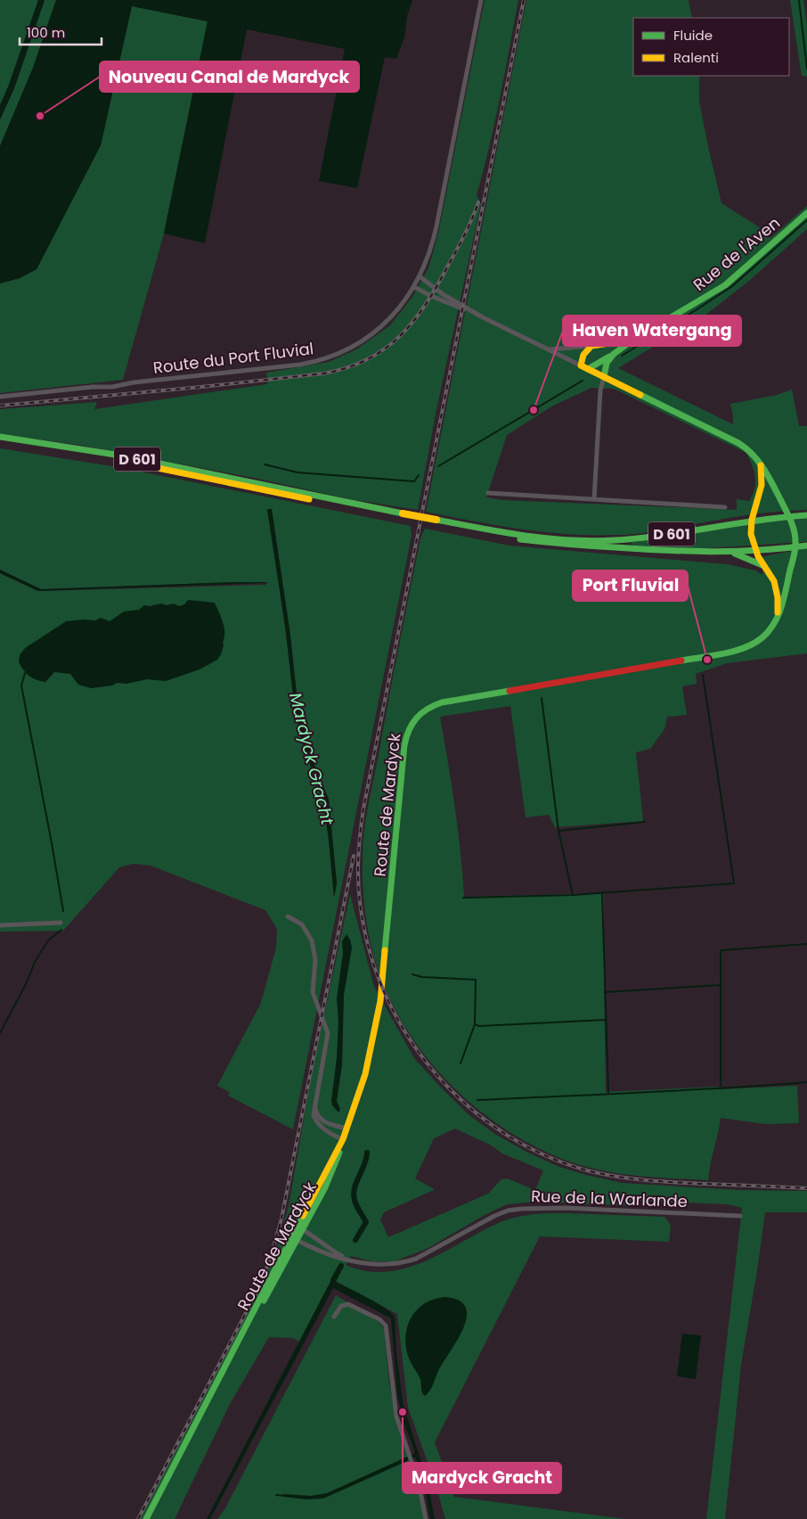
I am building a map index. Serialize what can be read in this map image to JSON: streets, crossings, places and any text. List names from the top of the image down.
{
  "streets": {
    "main road": ["Rue de l'Aven", "D 601", "Route de Mardyck"],
    "street": ["Route du Port Fluvial", "Rue de la Warlande"]
  },
  "crossings": [
    ["Rue de l'Aven", "Route de Mardyck"],
    ["D 601", "Route de Mardyck"],
    ["Route de Mardyck", "Rue de la Warlande"]
  ],
  "water": ["Mardyck Gracht"],
  "places": [
    "Nouveau Canal de Mardyck",
    "Haven Watergang",
    "Port Fluvial",
    "Mardyck Gracht"
  ],
  "legend": ["Fluide", "Ralenti"],
  "scale_bar": "100 m"
}
